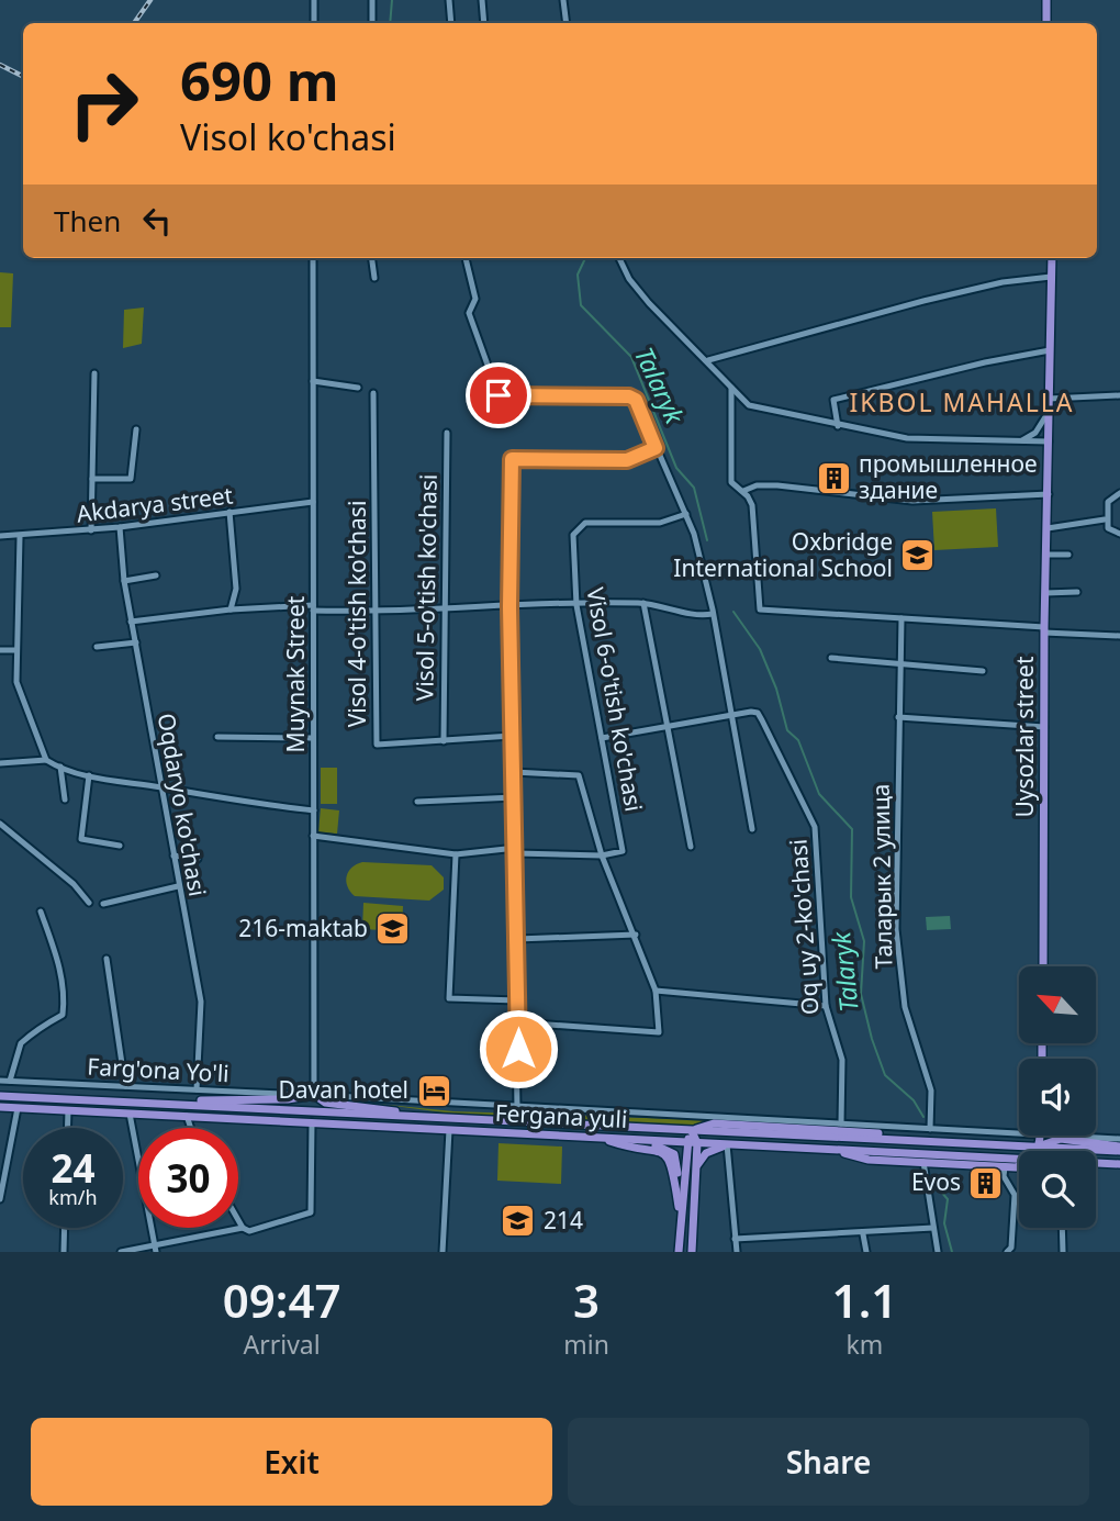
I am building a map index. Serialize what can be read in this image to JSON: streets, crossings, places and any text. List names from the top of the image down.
{
  "streets": {
    "main road": ["Uysozlar street", "Fergana yuli"],
    "street": [
      "Akdarya street",
      "Visol 5-o'tish ko'chasi",
      "Visol 4-o'tish ko'chasi",
      "Muynak Street",
      "Visol 6-o'tish ko'chasi",
      "Oqdaryo ko'chasi",
      "Таларык 2 улица",
      "Oq uy 2-ko'chasi",
      "Farg'ona Yo'li"
    ]
  },
  "crossings": [
    ["Akdarya street", "Muynak Street"],
    ["Akdarya street", "Oqdaryo ko'chasi"],
    ["Visol 5-o'tish ko'chasi", "Visol 4-o'tish ko'chasi"],
    ["Muynak Street", "Farg'ona Yo'li"],
    ["Muynak Street", "Fergana yuli"],
    ["Visol 6-o'tish ko'chasi", "Oq uy 2-ko'chasi"],
    ["Oqdaryo ko'chasi", "Farg'ona Yo'li"],
    ["Таларык 2 улица", "Fergana yuli"],
    ["Oq uy 2-ko'chasi", "Fergana yuli"],
    ["Farg'ona Yo'li", "Fergana yuli"]
  ],
  "districts": ["IKBOL MAHALLA"],
  "water": ["Talaryk"],
  "places": {
    "building": ["промышленное здание", "Evos"],
    "school or university": ["Oxbridge International School", "216-maktab", "214"],
    "hotel": ["Davan hotel"]
  },
  "north": "top left",
  "page": {
    "turn": ["690 m", "Visol ko'chasi"],
    "then": "Then",
    "speed": "24 km/h",
    "limit": "30",
    "eta": [
      "09:47",
      "Arrival",
      "3",
      "min",
      "1.1",
      "km"
    ],
    "buttons": ["Exit", "Share"]
  }
}
